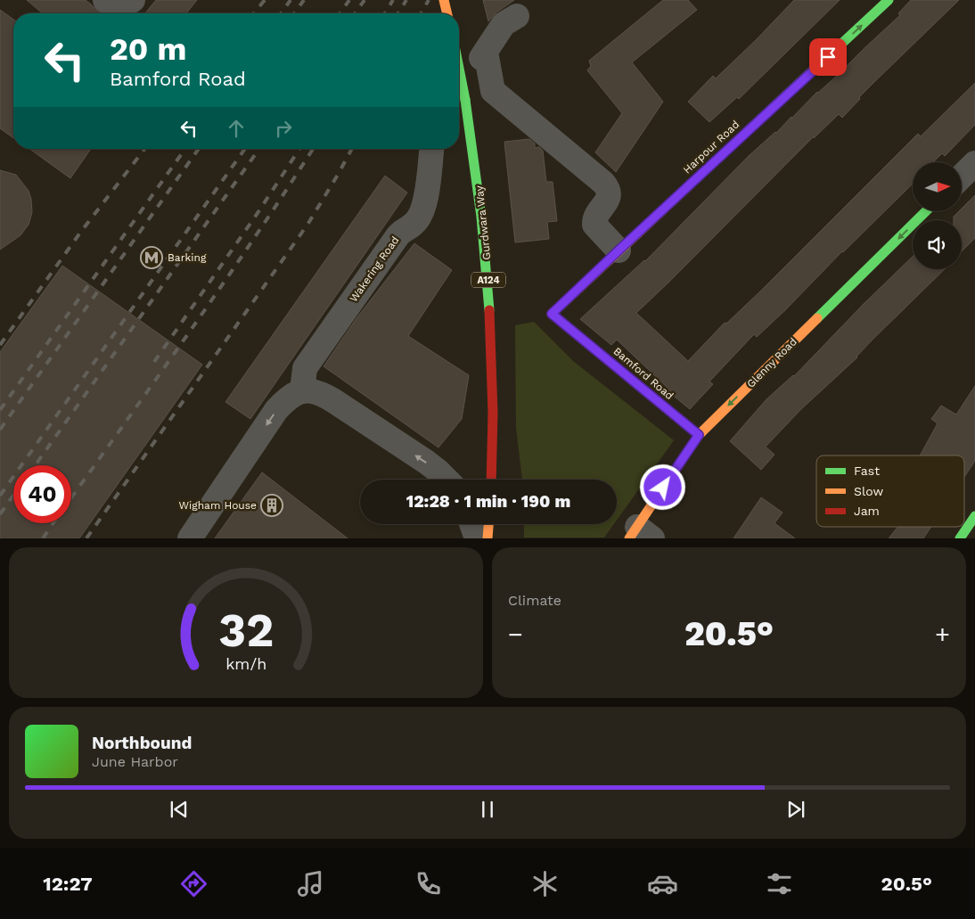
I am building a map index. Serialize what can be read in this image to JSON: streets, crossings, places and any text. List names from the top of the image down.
{
  "streets": {
    "street": [
      "Harpour Road",
      "Gurdwara Way",
      "Wakering Road",
      "A124",
      "Glenny Road",
      "Bamford Road"
    ]
  },
  "crossings": [
    ["Harpour Road", "Bamford Road"],
    ["Glenny Road", "Bamford Road"]
  ],
  "one_way": ["Harpour Road", "Glenny Road"],
  "places": {
    "metro station": ["Barking"],
    "building": ["Wigham House"]
  },
  "legend": ["Fast", "Slow", "Jam"],
  "north": "right",
  "page": {
    "turn": ["20 m", "Bamford Road"],
    "limit": "40",
    "trip": "12:28 · 1 min · 190 m",
    "tile": "Climate",
    "heat": ["−", "20.5°", "+"],
    "song": ["Northbound", "June Harbor"],
    "tabs": ["12:27", "20.5°"],
    "gauge": ["32", "km/h"]
  }
}
